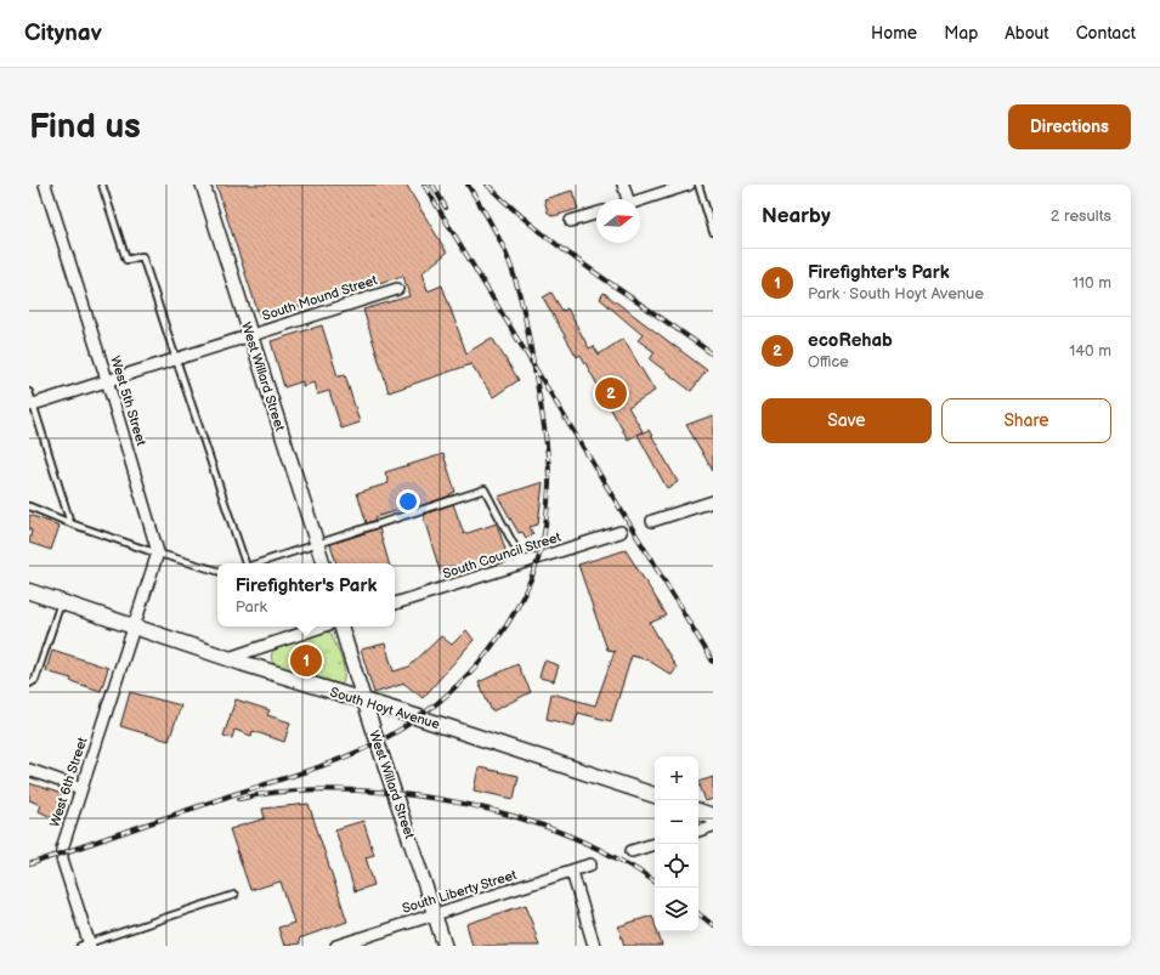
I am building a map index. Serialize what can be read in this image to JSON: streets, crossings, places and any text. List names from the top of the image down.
{
  "streets": {
    "main road": ["South Hoyt Avenue"],
    "street": [
      "South Mound Street",
      "West Willard Street",
      "West 5th Street",
      "South Council Street",
      "West 6th Street",
      "South Liberty Street"
    ]
  },
  "crossings": [
    ["South Mound Street", "West Willard Street"],
    ["South Mound Street", "West 5th Street"],
    ["West Willard Street", "South Hoyt Avenue"],
    ["West Willard Street", "South Liberty Street"],
    ["South Hoyt Avenue", "West 6th Street"]
  ],
  "north": "right",
  "page": {
    "header": "Citynav",
    "nav": [
      "Home",
      "Map",
      "About",
      "Contact"
    ],
    "buttons": [
      "Directions",
      ["Save", "Share"]
    ],
    "title": "Find us",
    "heading": ["Nearby", "2 results"],
    "list": [
      {
        "mark": "1",
        "name": "Firefighter's Park",
        "note": "Park · South Hoyt Avenue",
        "value": "110 m"
      },
      {
        "mark": "2",
        "name": "ecoRehab",
        "note": "Office",
        "value": "140 m"
      }
    ],
    "pins": ["2", "1"],
    "popup": ["Firefighter's Park", "Park"],
    "map_buttons": ["+", "−"]
  }
}
